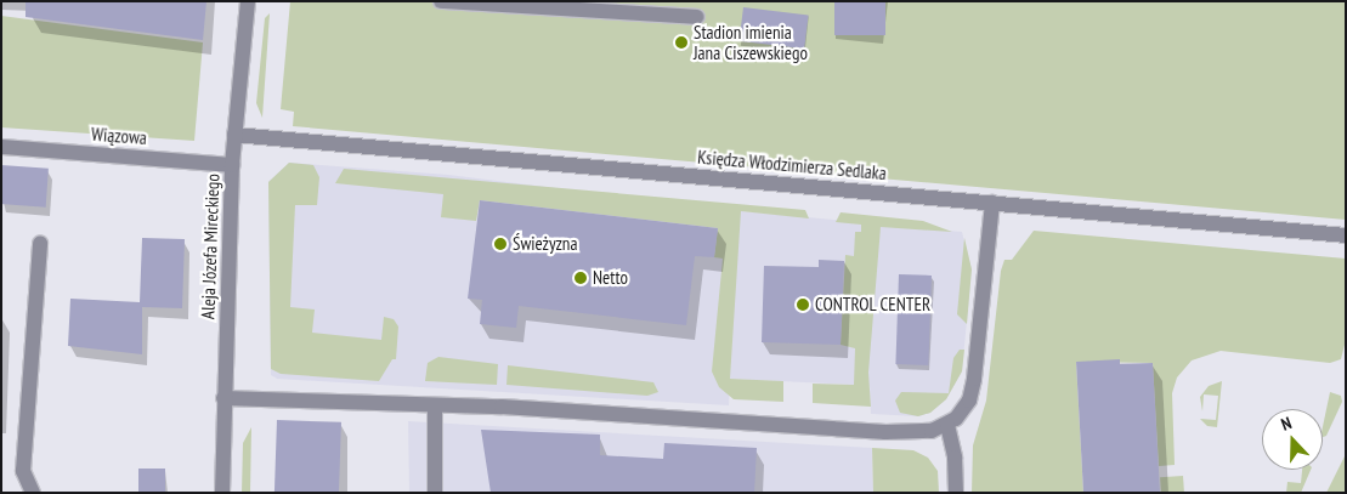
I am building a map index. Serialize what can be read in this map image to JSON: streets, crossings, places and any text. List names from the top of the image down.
{
  "streets": {
    "street": ["Wiązowa", "Księdza Włodzimierza Sedlaka", "Aleja Józefa Mireckiego"]
  },
  "crossings": [
    ["Wiązowa", "Aleja Józefa Mireckiego"],
    ["Księdza Włodzimierza Sedlaka", "Aleja Józefa Mireckiego"]
  ],
  "places": [
    "Stadion imienia Jana Ciszewskiego",
    "Świeżyzna",
    "Netto",
    "CONTROL CENTER"
  ],
  "north": "top"
}
